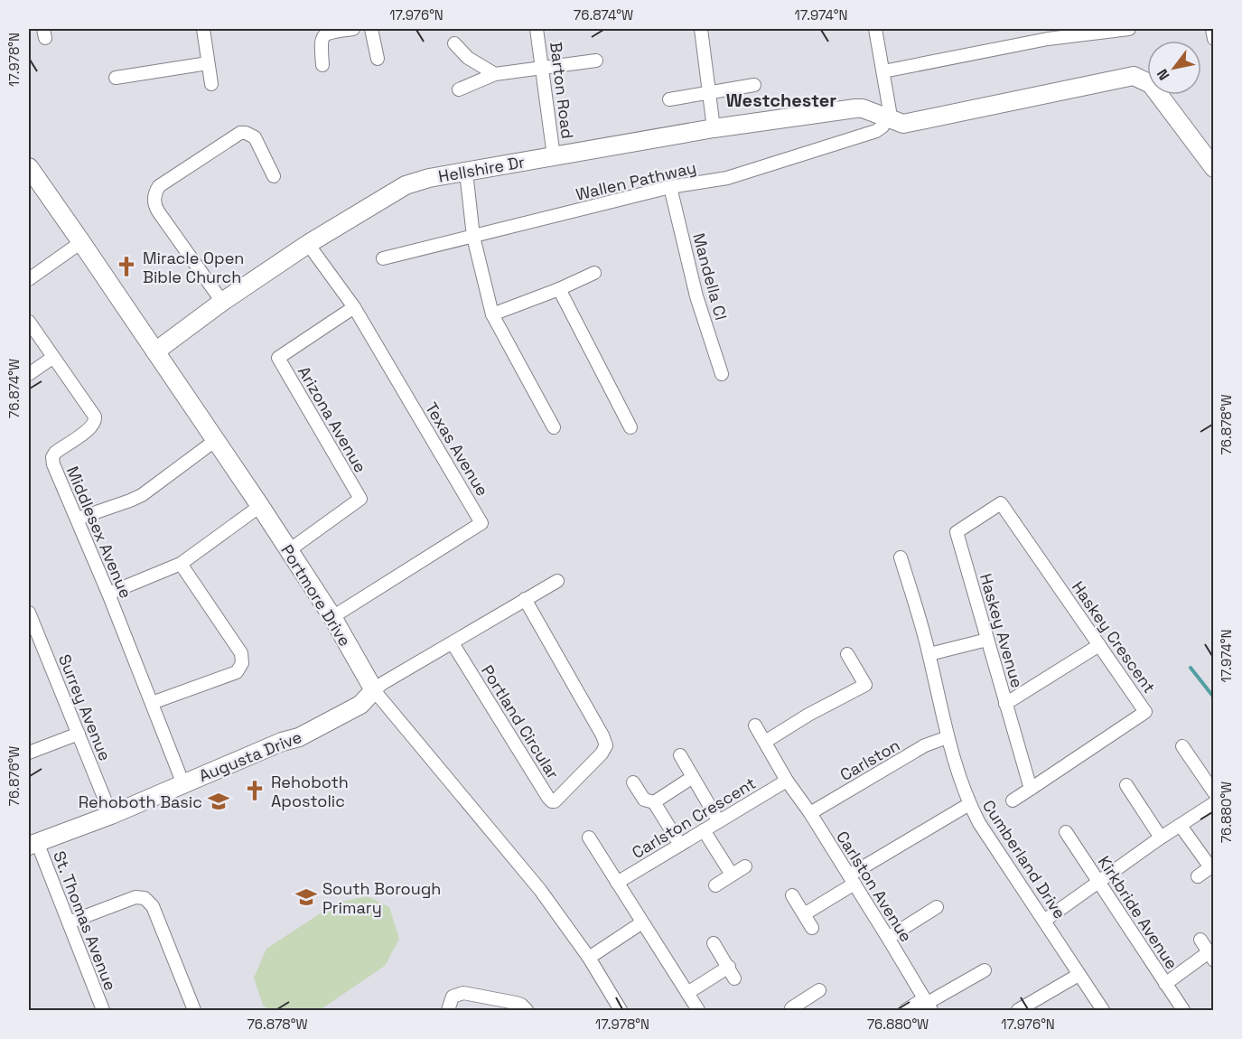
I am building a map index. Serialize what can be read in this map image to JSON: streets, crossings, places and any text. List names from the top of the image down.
{
  "streets": {
    "street": [
      "Barton Road",
      "Hellshire Dr",
      "Wallen Pathway",
      "Mandella Cl",
      "Arizona Avenue",
      "Texas Avenue",
      "Middlesex Avenue",
      "Portmore Drive",
      "Haskey Avenue",
      "Haskey Crescent",
      "Surrey Avenue",
      "Portland Circular",
      "Augusta Drive",
      "Carlston",
      "Carlston Crescent",
      "Cumberland Drive",
      "Carlston Avenue",
      "Kirkbride Avenue",
      "St. Thomas Avenue"
    ]
  },
  "crossings": [
    ["Barton Road", "Hellshire Dr"],
    ["Hellshire Dr", "Wallen Pathway"],
    ["Hellshire Dr", "Texas Avenue"],
    ["Hellshire Dr", "Portmore Drive"],
    ["Wallen Pathway", "Mandella Cl"],
    ["Arizona Avenue", "Texas Avenue"],
    ["Arizona Avenue", "Portmore Drive"],
    ["Texas Avenue", "Portmore Drive"],
    ["Middlesex Avenue", "Augusta Drive"],
    ["Portmore Drive", "Augusta Drive"],
    ["Haskey Avenue", "Haskey Crescent"],
    ["Surrey Avenue", "Augusta Drive"],
    ["Augusta Drive", "St. Thomas Avenue"],
    ["Carlston", "Cumberland Drive"],
    ["Carlston", "Carlston Avenue"],
    ["Carlston Crescent", "Carlston Avenue"]
  ],
  "districts": ["Westchester"],
  "places": {
    "church": ["Miracle Open Bible Church", "Rehoboth Apostolic"],
    "school or university": ["Rehoboth Basic", "South Borough Primary"]
  },
  "north": "bottom left",
  "coordinates": [
    "17.976°N",
    "76.874°W",
    "17.974°N",
    "17.978°N",
    "76.878°W",
    "76.876°W",
    "76.880°W"
  ]
}
